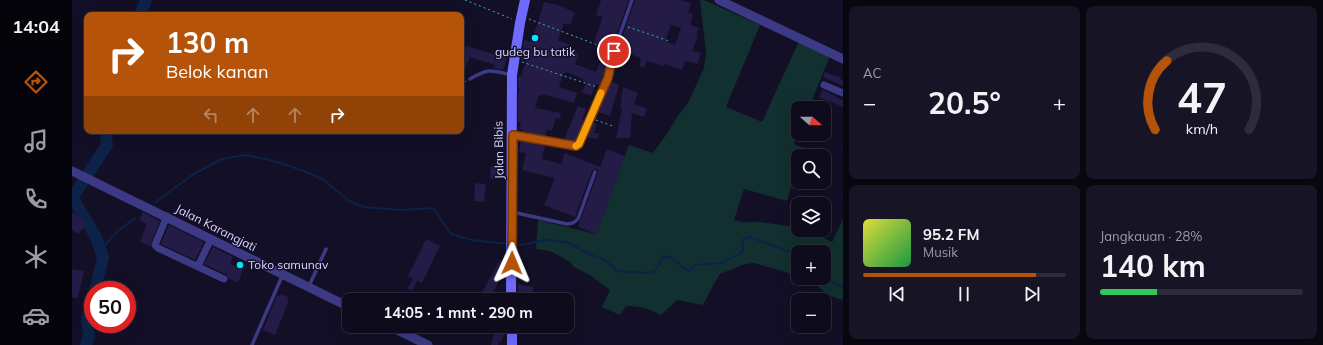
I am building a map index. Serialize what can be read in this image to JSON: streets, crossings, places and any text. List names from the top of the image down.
{
  "streets": {
    "main road": ["Jalan Bibis"],
    "street": ["Jalan Karangjati"]
  },
  "places": ["gudeg bu tatik", "Toko samunav"],
  "north": "right",
  "page": {
    "tabs": "14:04",
    "tile": [
      "AC",
      ["Jangkauan · 28%", "140 km"]
    ],
    "turn": ["130 m", "Belok kanan"],
    "heat": ["−", "20.5°", "+"],
    "map_buttons": ["+", "−"],
    "song": ["95.2 FM", "Musik"],
    "limit": "50",
    "trip": "14:05 · 1 mnt · 290 m",
    "gauge": ["47", "km/h"]
  }
}
